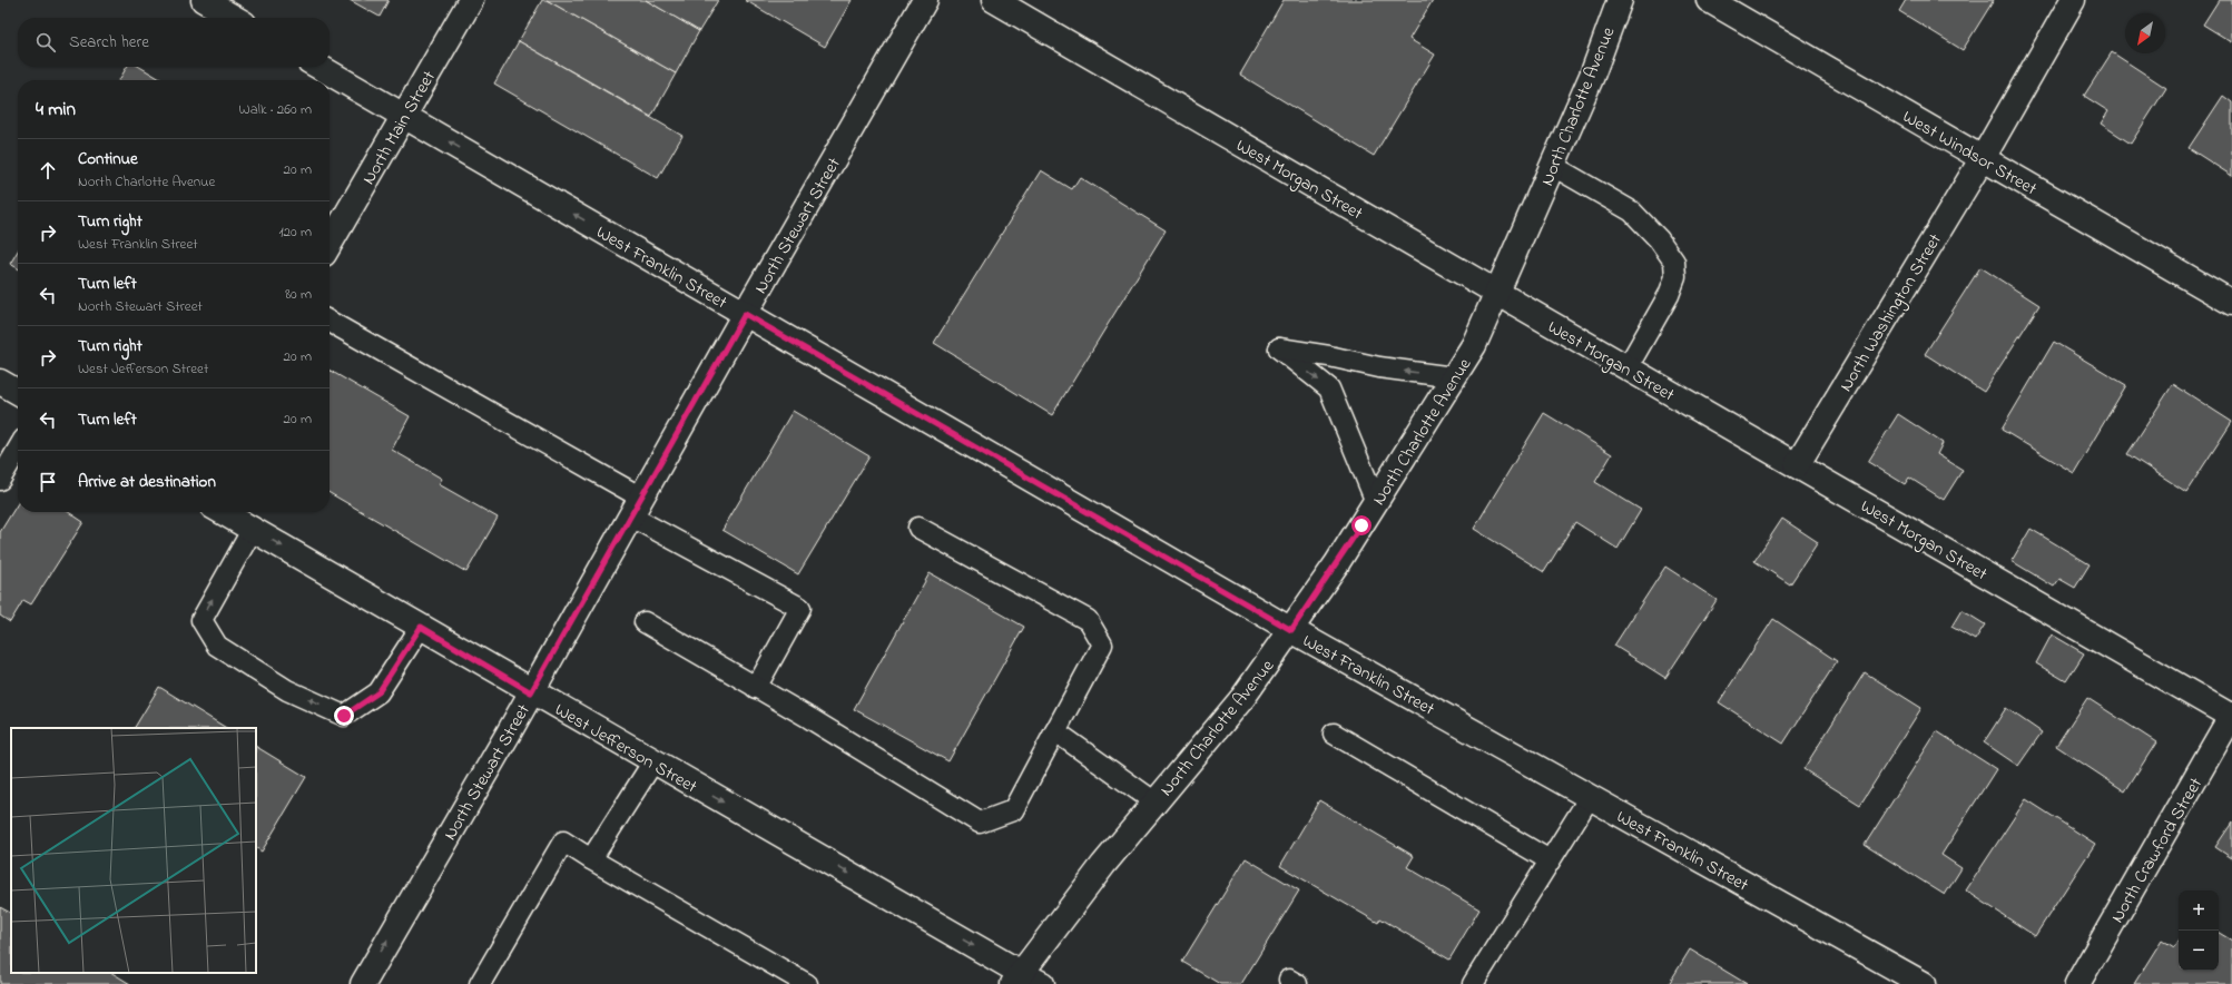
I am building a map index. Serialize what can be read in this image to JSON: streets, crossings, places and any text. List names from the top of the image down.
{
  "streets": {
    "street": [
      "North Charlotte Avenue",
      "North Main Street",
      "West Windsor Street",
      "West Morgan Street",
      "North Stewart Street",
      "West Franklin Street",
      "North Washington Street",
      "West Jefferson Street",
      "North Crawford Street"
    ]
  },
  "crossings": [
    ["North Charlotte Avenue", "West Morgan Street"],
    ["North Charlotte Avenue", "West Franklin Street"],
    ["North Charlotte Avenue", "West Jefferson Street"],
    ["North Main Street", "West Franklin Street"],
    ["West Windsor Street", "North Washington Street"],
    ["West Morgan Street", "North Washington Street"],
    ["West Morgan Street", "North Crawford Street"],
    ["North Stewart Street", "West Franklin Street"],
    ["North Stewart Street", "West Jefferson Street"]
  ],
  "one_way": ["West Jefferson Street"],
  "north": "bottom left",
  "page": {
    "search": "Search here",
    "heading": ["4 min", "Walk · 260 m"],
    "list": [
      ["Continue", "North Charlotte Avenue", "20 m"],
      ["Turn right", "West Franklin Street", "120 m"],
      ["Turn left", "North Stewart Street", "80 m"],
      ["Turn right", "West Jefferson Street", "20 m"],
      ["Turn left", "20 m"],
      "Arrive at destination"
    ],
    "map_buttons": ["+", "−"]
  }
}
